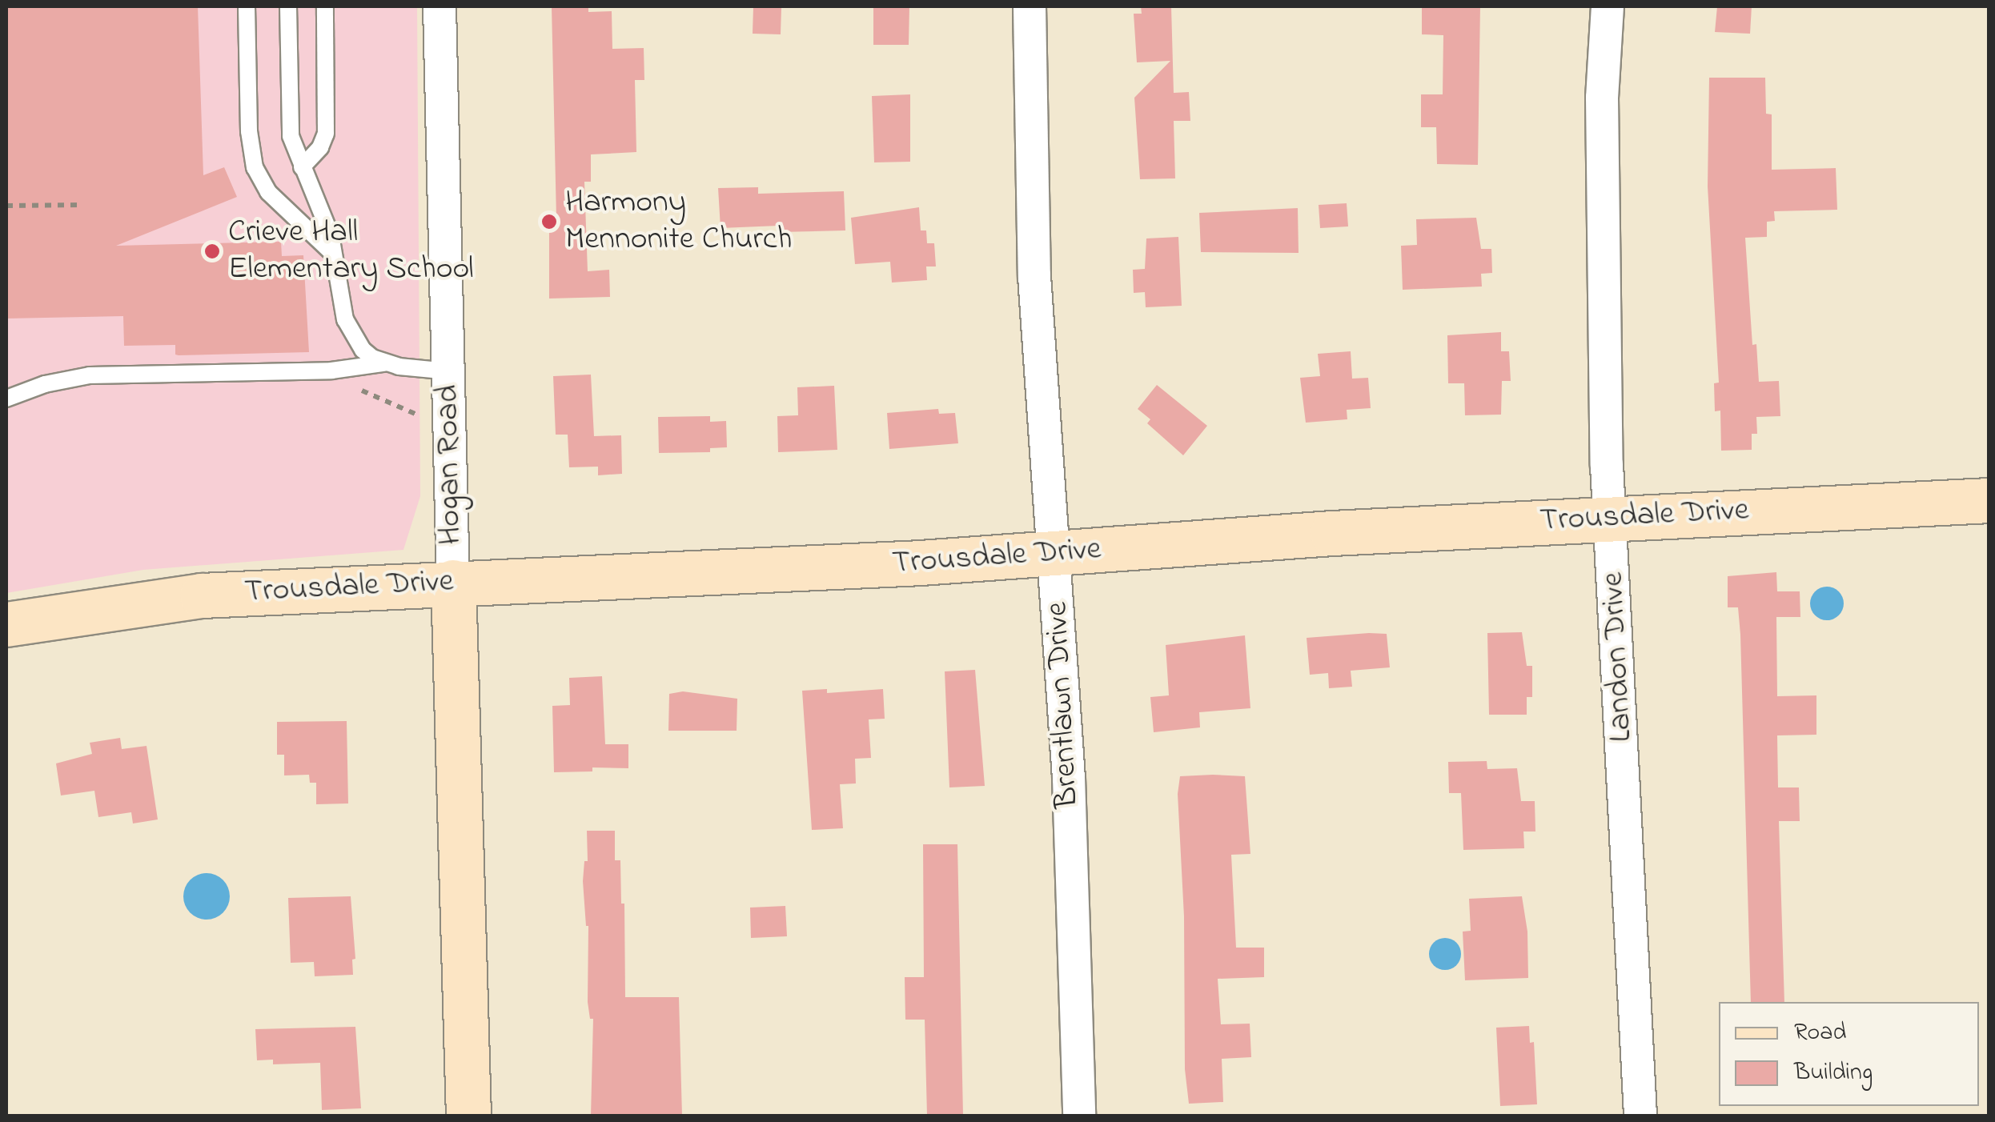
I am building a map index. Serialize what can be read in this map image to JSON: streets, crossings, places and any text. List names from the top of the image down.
{
  "streets": {
    "street": [
      "Hogan Road",
      "Trousdale Drive",
      "Landon Drive",
      "Brentlawn Drive"
    ]
  },
  "crossings": [
    ["Hogan Road", "Trousdale Drive"],
    ["Trousdale Drive", "Landon Drive"],
    ["Trousdale Drive", "Brentlawn Drive"]
  ],
  "places": ["Harmony Mennonite Church", "Crieve Hall Elementary School"],
  "legend": ["Road", "Building"]
}
